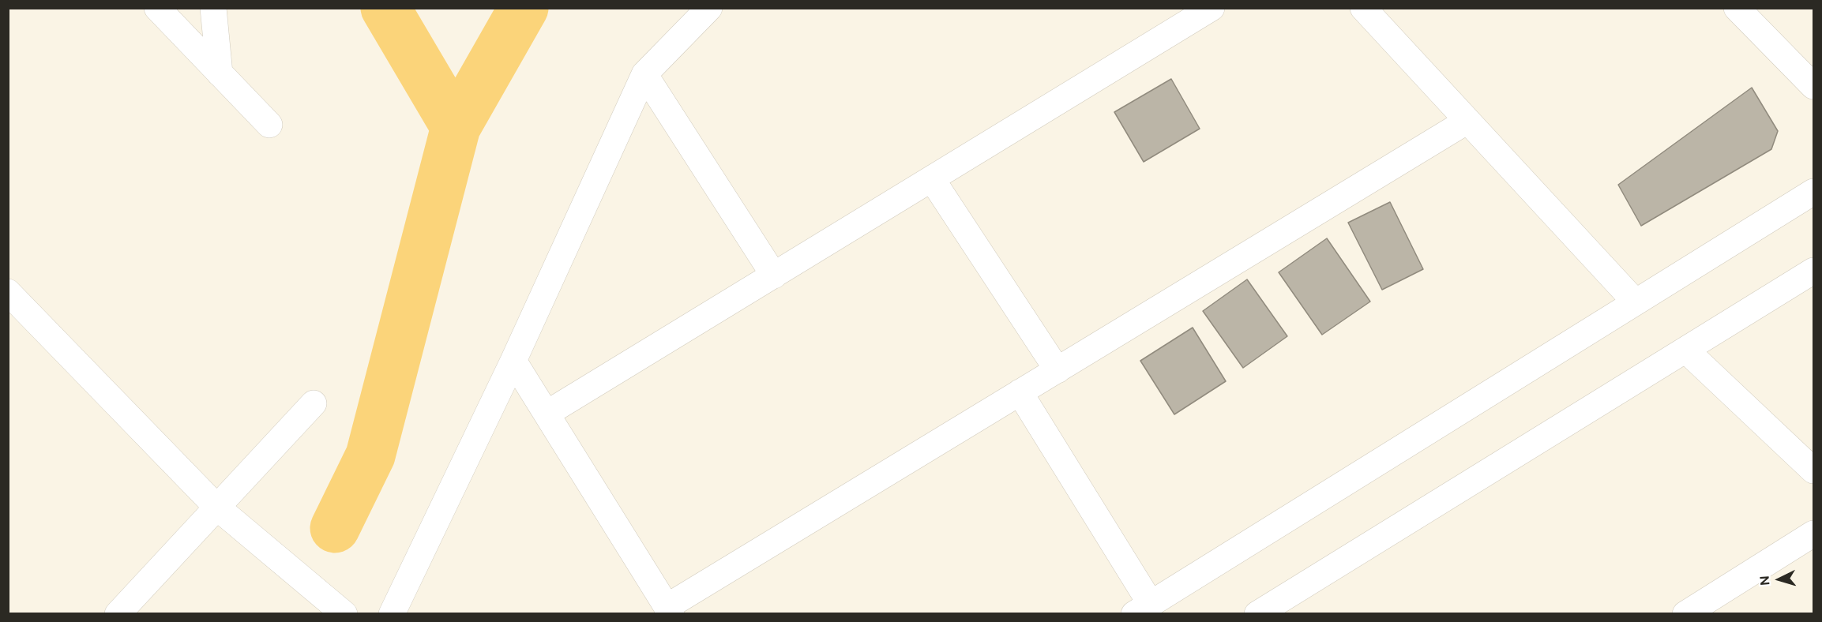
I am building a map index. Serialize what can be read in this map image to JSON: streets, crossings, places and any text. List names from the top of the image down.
{
  "north": "left"
}
